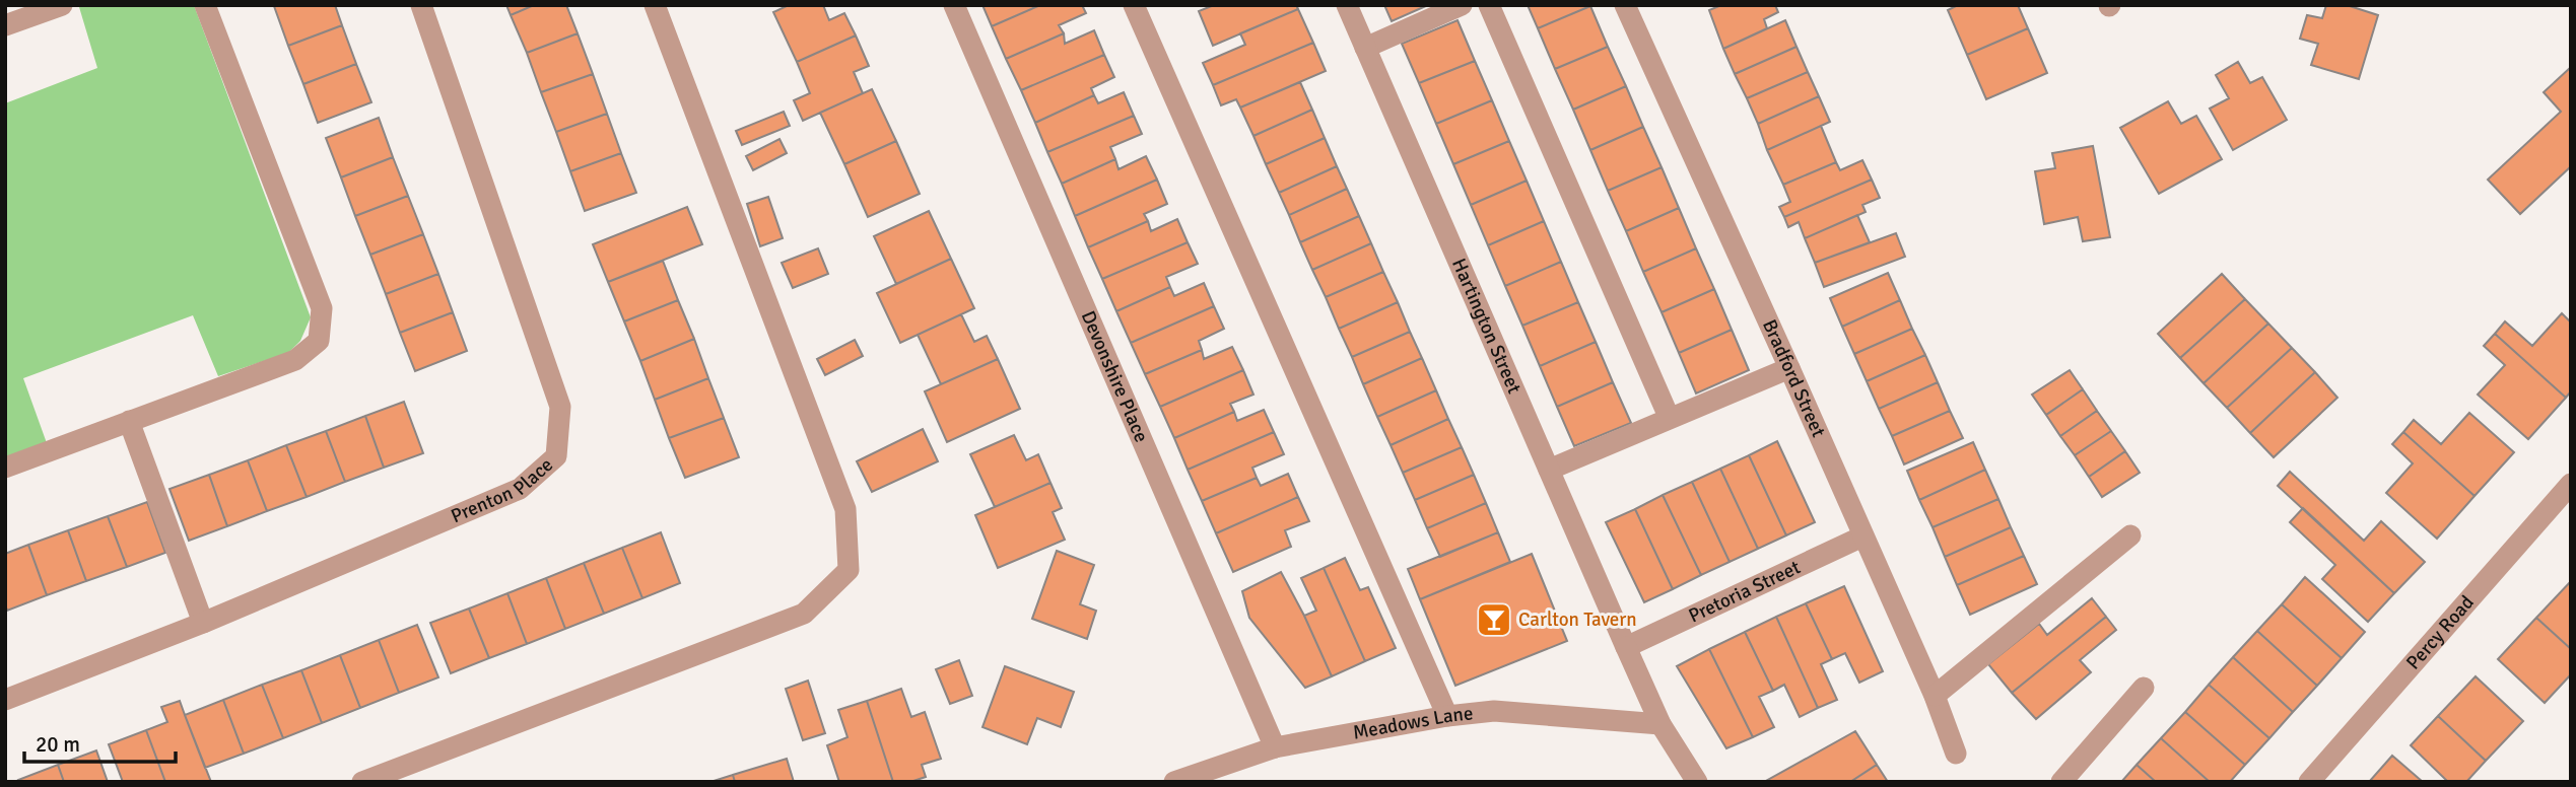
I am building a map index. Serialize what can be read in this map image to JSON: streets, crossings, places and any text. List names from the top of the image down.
{
  "streets": {
    "street": [
      "Hartington Street",
      "Devonshire Place",
      "Bradford Street",
      "Prenton Place",
      "Pretoria Street",
      "Percy Road",
      "Meadows Lane"
    ]
  },
  "crossings": [
    ["Hartington Street", "Pretoria Street"],
    ["Hartington Street", "Meadows Lane"],
    ["Devonshire Place", "Meadows Lane"],
    ["Bradford Street", "Pretoria Street"]
  ],
  "places": {
    "bar": ["Carlton Tavern"]
  },
  "scale_bar": "20 m"
}
